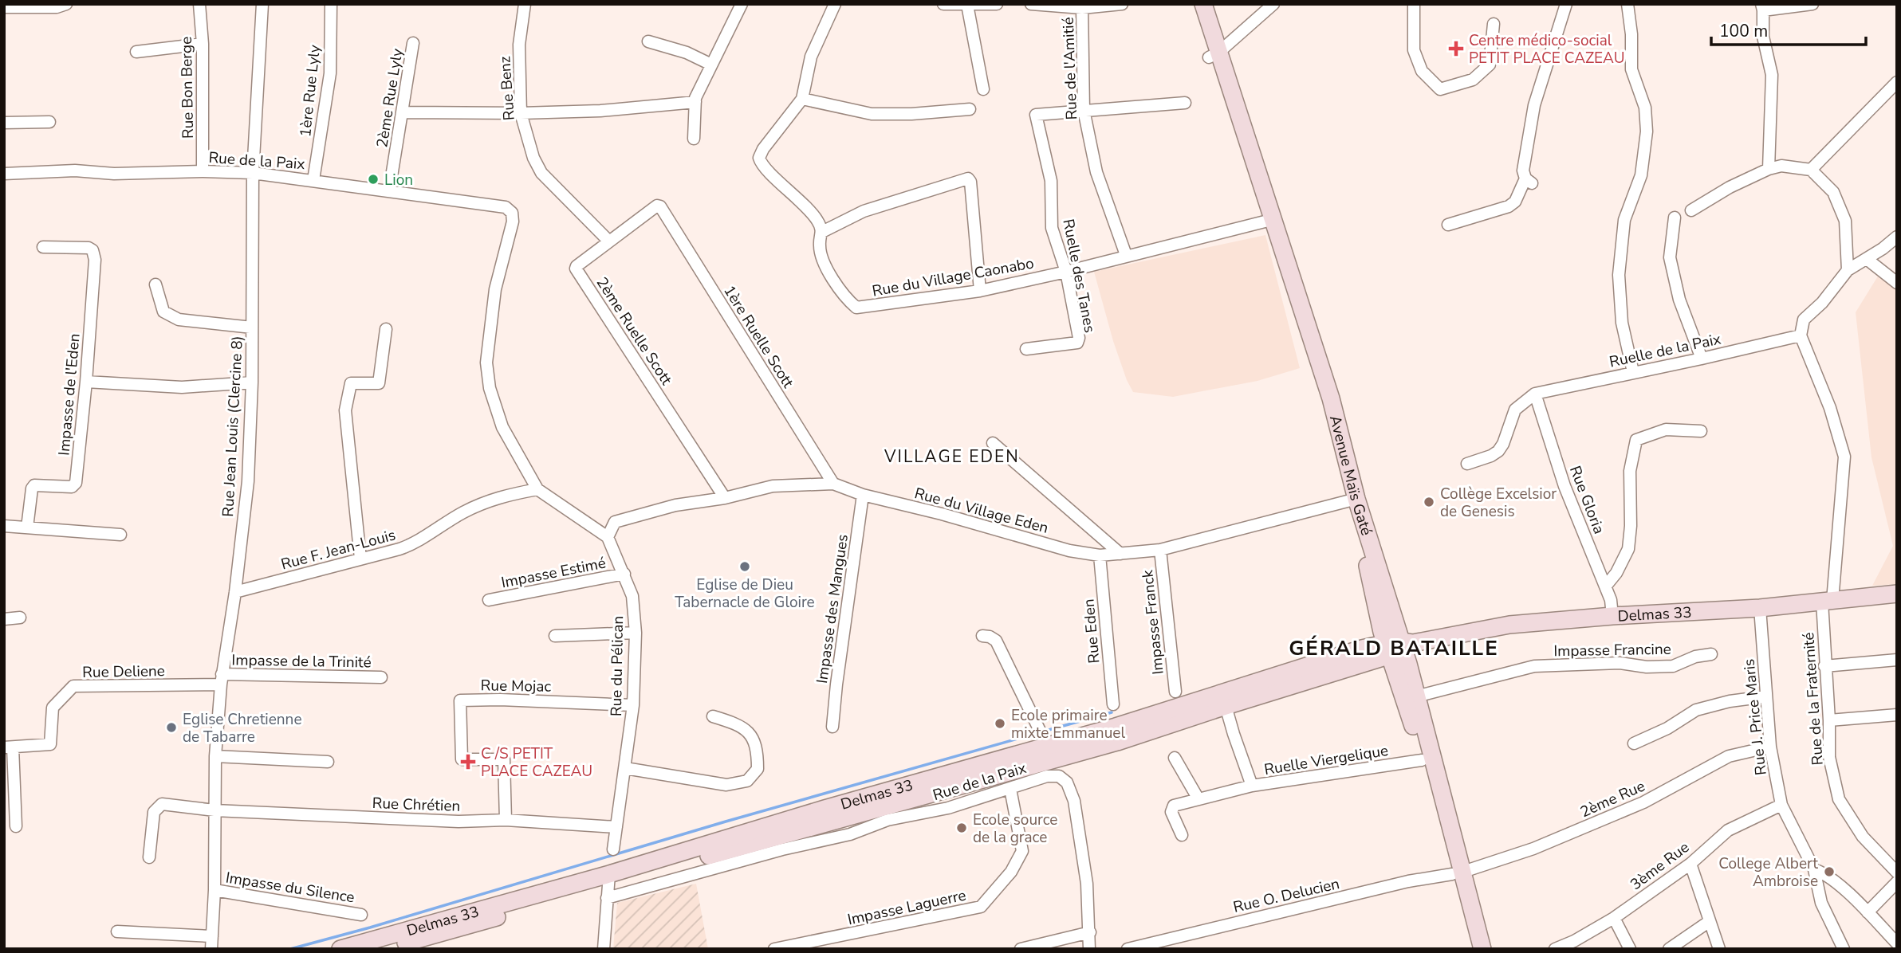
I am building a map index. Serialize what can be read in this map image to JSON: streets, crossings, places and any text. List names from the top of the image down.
{
  "streets": {
    "main road": ["Avenue Maïs Gaté", "Delmas 33"],
    "street": [
      "Rue de l'Amitié",
      "Rue Bon Berge",
      "Rue Benz",
      "1ère Rue Lyly",
      "2ème Rue Lyly",
      "Rue de la Paix",
      "Ruelle des Tanes",
      "Rue du Village Caonabo",
      "2ème Ruelle Scott",
      "1ère Ruelle Scott",
      "Ruelle de la Paix",
      "Impasse de l'Eden",
      "Rue Jean Louis (Clercine 8)",
      "Rue Gloria",
      "Rue du Village Eden",
      "Rue F. Jean-Louis",
      "Impasse Estimé",
      "Impasse des Mangues",
      "Impasse Franck",
      "Rue Eden",
      "Impasse Francine",
      "Impasse de la Trinité",
      "Rue du Pélican",
      "Rue Deliene",
      "Rue Mojac",
      "Rue de la Fraternité",
      "Rue J. Price Maris",
      "Ruelle Viergelique",
      "2ème Rue",
      "Rue Chrétien",
      "3ème Rue",
      "Impasse du Silence",
      "Rue O. Delucien",
      "Impasse Laguerre"
    ]
  },
  "crossings": [
    ["Rue de l'Amitié", "Ruelle des Tanes"],
    ["Rue de l'Amitié", "Rue du Village Caonabo"],
    ["Rue Bon Berge", "Rue de la Paix"],
    ["Rue Benz", "2ème Ruelle Scott"],
    ["1ère Rue Lyly", "Rue de la Paix"],
    ["2ème Rue Lyly", "Rue de la Paix"],
    ["Rue de la Paix", "Rue Jean Louis (Clercine 8)"],
    ["Rue de la Paix", "Rue F. Jean-Louis"],
    ["Rue de la Paix", "Delmas 33"],
    ["Rue de la Paix", "Impasse Laguerre"],
    ["Ruelle des Tanes", "Rue du Village Caonabo"],
    ["Rue du Village Caonabo", "Avenue Maïs Gaté"],
    ["2ème Ruelle Scott", "1ère Ruelle Scott"],
    ["2ème Ruelle Scott", "Rue du Village Eden"],
    ["1ère Ruelle Scott", "Rue du Village Eden"],
    ["Ruelle de la Paix", "Rue Gloria"],
    ["Ruelle de la Paix", "Rue de la Fraternité"],
    ["Rue Jean Louis (Clercine 8)", "Rue F. Jean-Louis"],
    ["Rue Jean Louis (Clercine 8)", "Impasse de la Trinité"],
    ["Rue Jean Louis (Clercine 8)", "Rue Deliene"],
    ["Rue Jean Louis (Clercine 8)", "Rue Chrétien"],
    ["Rue Jean Louis (Clercine 8)", "Impasse du Silence"],
    ["Avenue Maïs Gaté", "Rue du Village Eden"],
    ["Avenue Maïs Gaté", "Delmas 33"],
    ["Avenue Maïs Gaté", "Impasse Francine"],
    ["Avenue Maïs Gaté", "Ruelle Viergelique"],
    ["Avenue Maïs Gaté", "2ème Rue"],
    ["Avenue Maïs Gaté", "Rue O. Delucien"],
    ["Rue Gloria", "Delmas 33"],
    ["Rue du Village Eden", "Impasse des Mangues"],
    ["Rue du Village Eden", "Impasse Franck"],
    ["Rue du Village Eden", "Rue Eden"],
    ["Rue du Village Eden", "Rue du Pélican"],
    ["Impasse Estimé", "Rue du Pélican"],
    ["Delmas 33", "Rue de la Fraternité"],
    ["Delmas 33", "Rue J. Price Maris"],
    ["Delmas 33", "Ruelle Viergelique"],
    ["Impasse de la Trinité", "Rue Deliene"],
    ["Rue du Pélican", "Rue Mojac"],
    ["Rue du Pélican", "Rue Chrétien"],
    ["Rue Mojac", "Rue Chrétien"],
    ["Rue J. Price Maris", "2ème Rue"],
    ["Rue J. Price Maris", "3ème Rue"],
    ["2ème Rue", "Rue O. Delucien"]
  ],
  "districts": ["VILLAGE EDEN", "GÉRALD BATAILLE"],
  "places": {
    "health": ["Centre médico-social PETIT PLACE CAZEAU", "C /S PETIT PLACE CAZEAU"],
    "other": [
      "Lion",
      "Collège Excelsior de Genesis",
      "Eglise de Dieu Tabernacle de Gloire",
      "Ecole primaire mixte Emmanuel",
      "Eglise Chretienne de Tabarre",
      "Ecole source de la grace",
      "College Albert Ambroise"
    ]
  },
  "scale_bar": "100 m"
}
